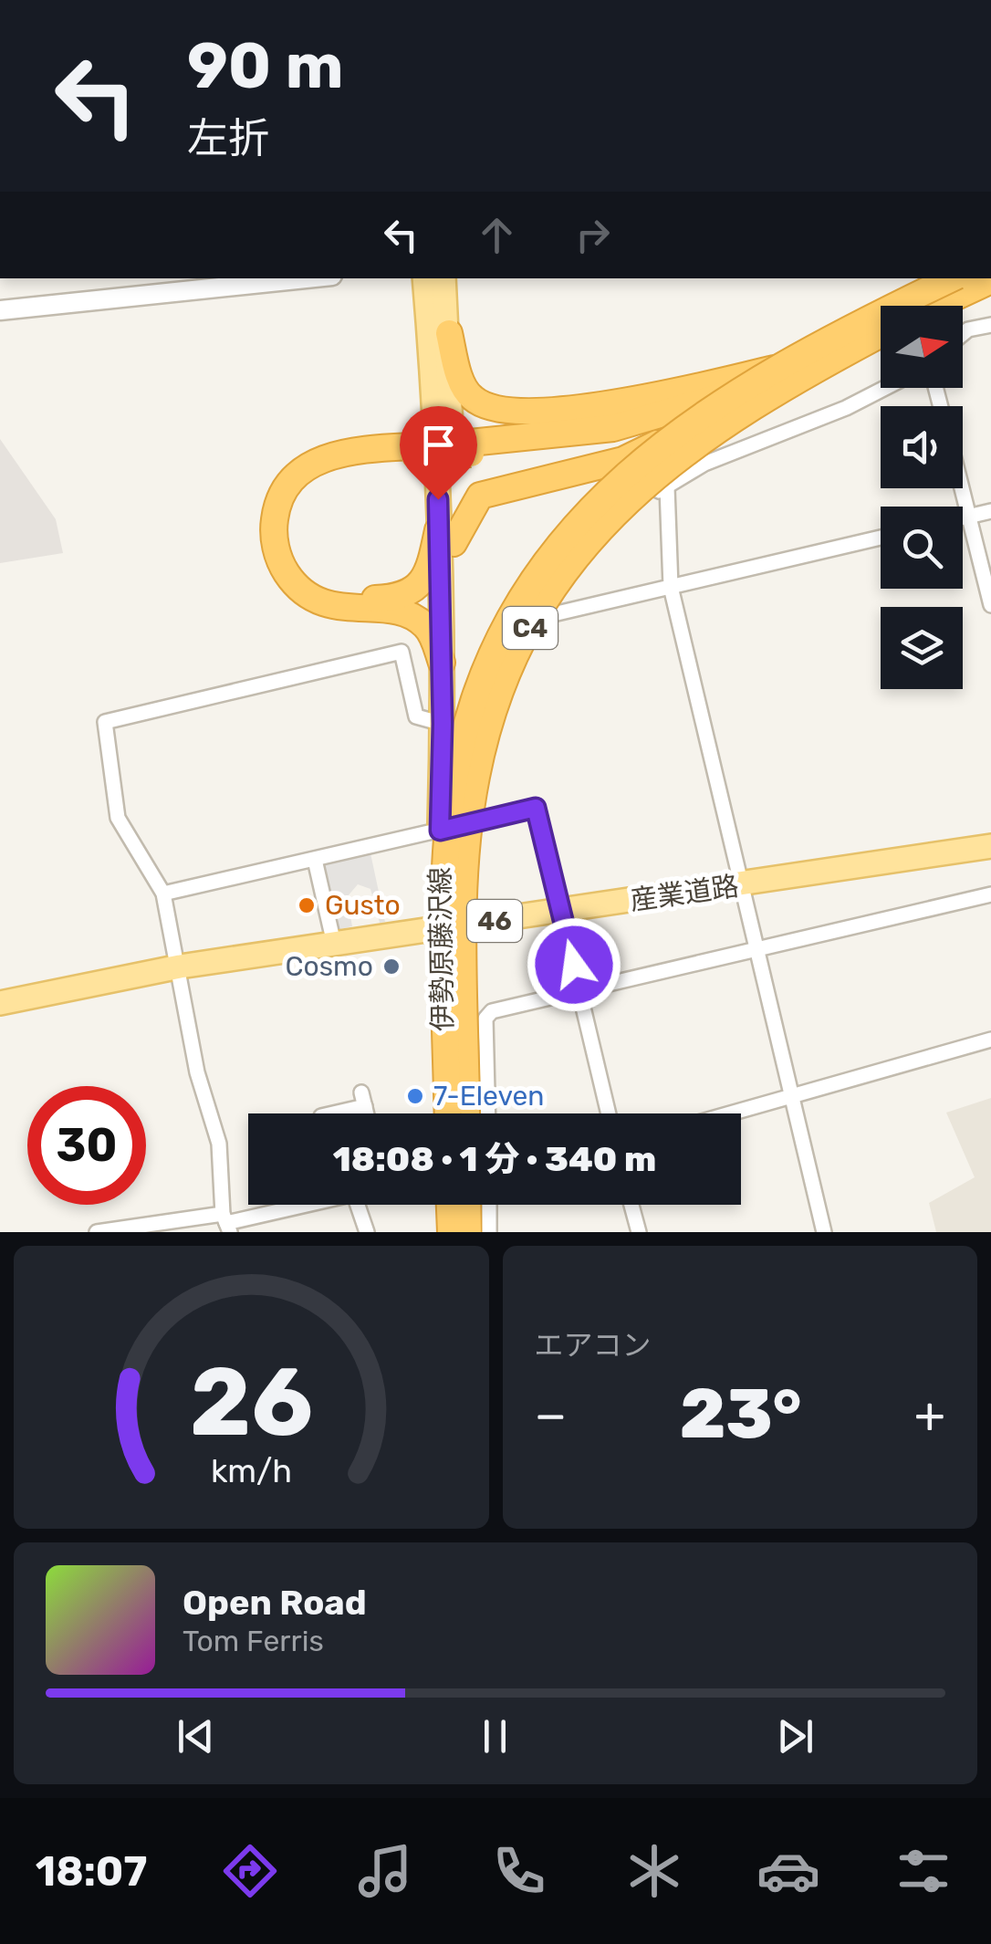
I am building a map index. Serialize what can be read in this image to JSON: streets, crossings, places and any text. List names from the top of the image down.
{
  "streets": {
    "highway": ["C4"],
    "main road": ["産業道路", "46", "伊勢原藤沢線"]
  },
  "crossings": [
    ["産業道路", "伊勢原藤沢線"]
  ],
  "places": ["Gusto", "Cosmo", "7-Eleven"],
  "north": "right",
  "page": {
    "turn": ["90 m", "左折"],
    "limit": "30",
    "trip": "18:08 · 1 分 · 340 m",
    "tile": "エアコン",
    "heat": ["−", "23°", "+"],
    "song": ["Open Road", "Tom Ferris"],
    "tabs": "18:07",
    "gauge": ["26", "km/h"]
  }
}
